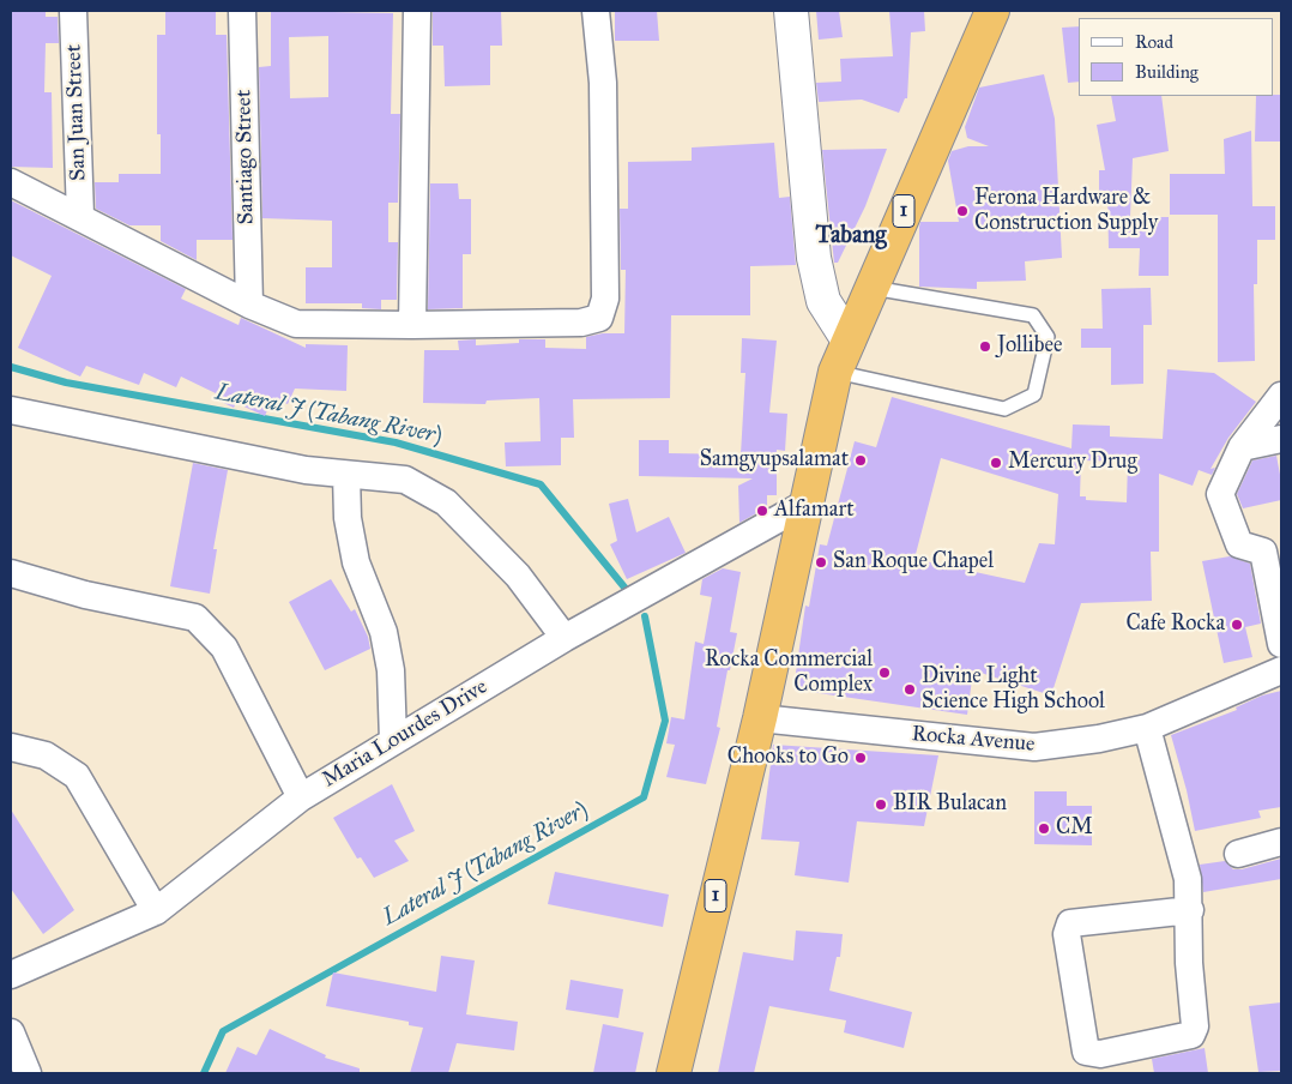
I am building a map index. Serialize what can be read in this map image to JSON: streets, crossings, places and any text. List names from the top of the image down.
{
  "streets": {
    "highway": ["1"],
    "street": [
      "San Juan Street",
      "Santiago Street",
      "Maria Lourdes Drive",
      "Rocka Avenue"
    ]
  },
  "crossings": [
    ["1", "Maria Lourdes Drive"],
    ["1", "Rocka Avenue"]
  ],
  "districts": ["Tabang"],
  "water": ["Lateral J (Tabang River)"],
  "places": [
    "Ferona Hardware & Construction Supply",
    "Jollibee",
    "Samgyupsalamat",
    "Mercury Drug",
    "Alfamart",
    "San Roque Chapel",
    "Cafe Rocka",
    "Rocka Commercial Complex",
    "Divine Light Science High School",
    "Chooks to Go",
    "BIR Bulacan",
    "CM"
  ],
  "legend": ["Road", "Building"]
}
